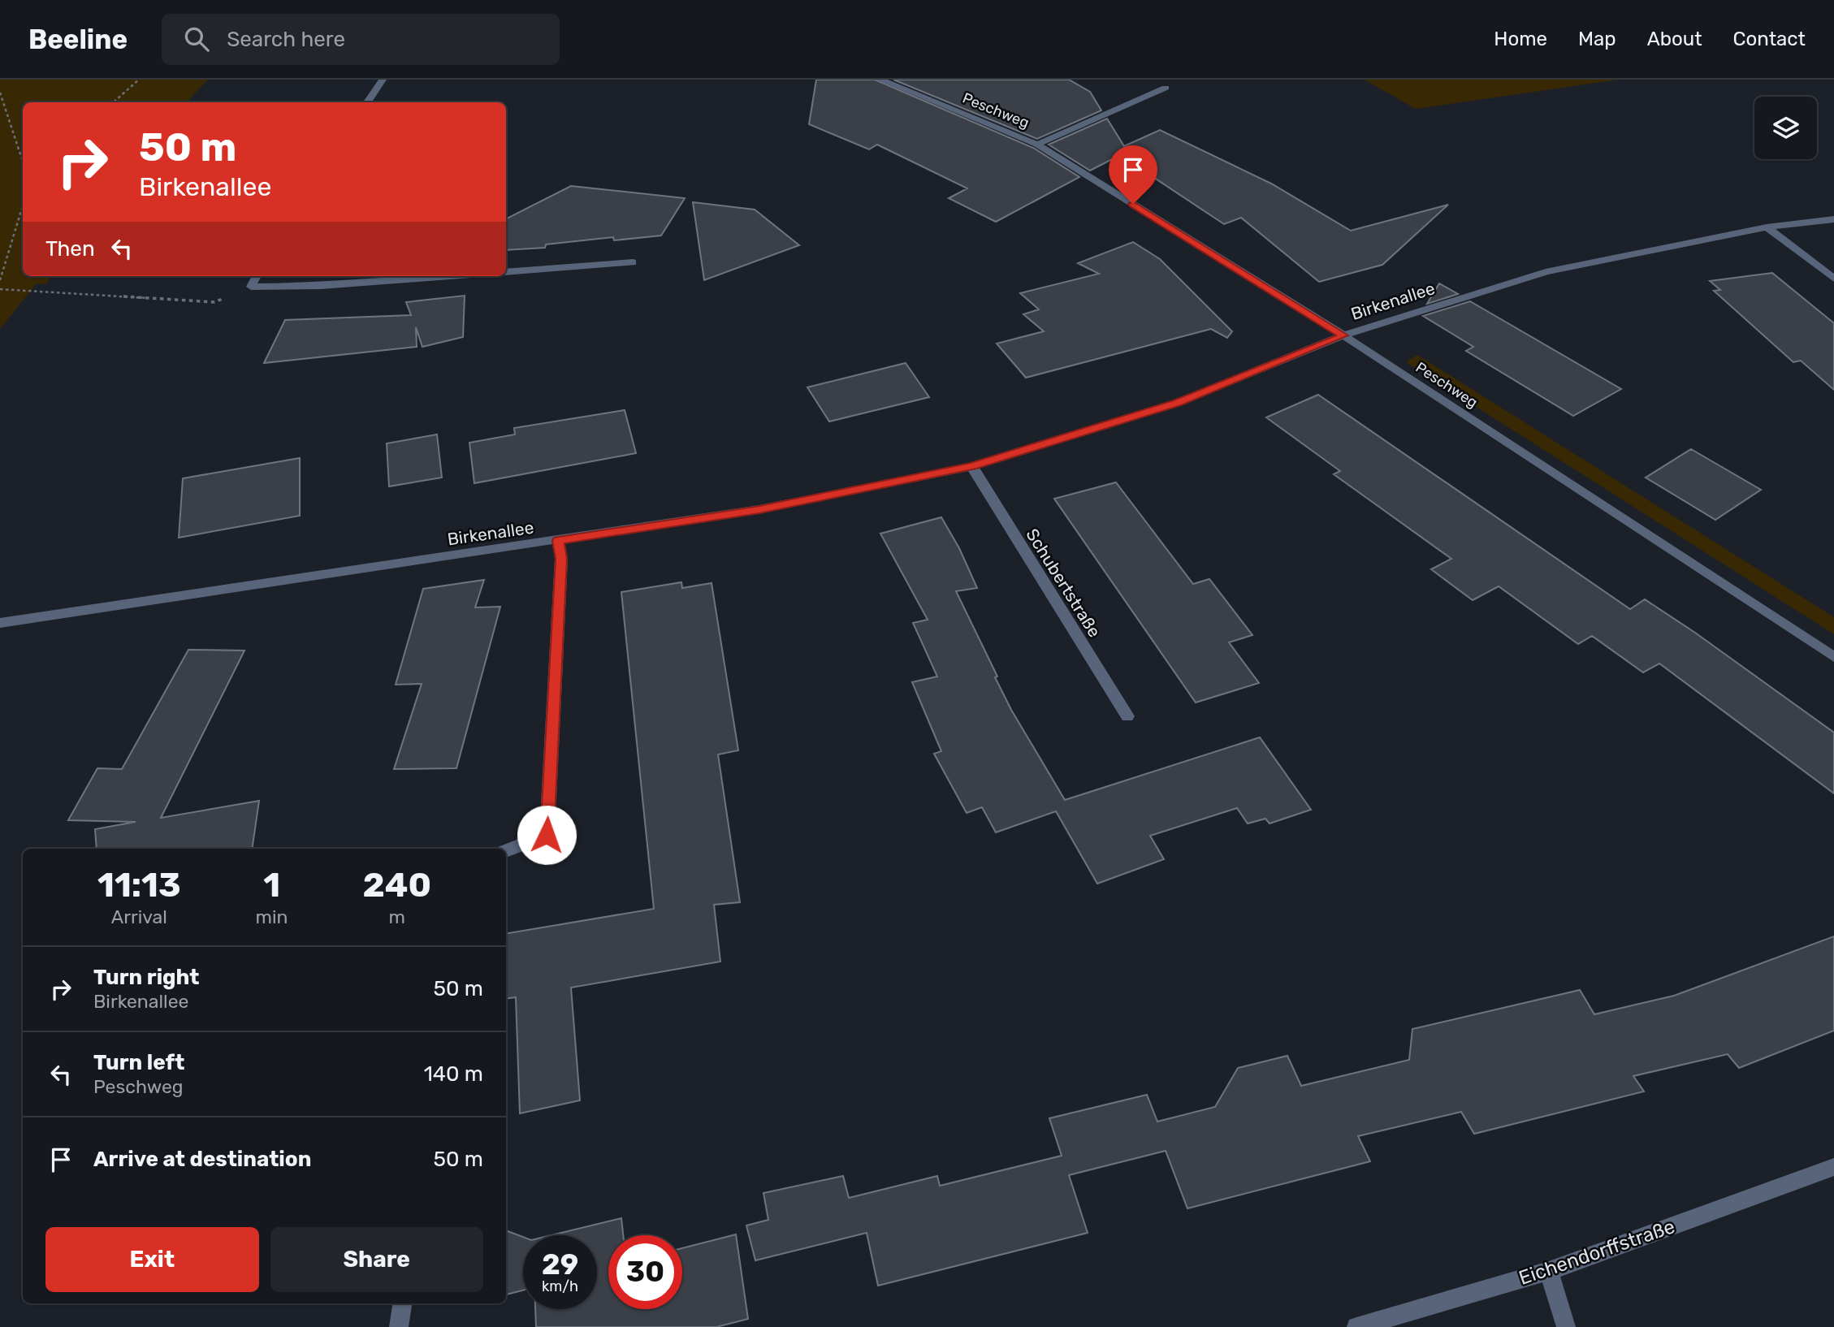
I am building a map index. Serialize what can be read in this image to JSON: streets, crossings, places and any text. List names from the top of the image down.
{
  "streets": {
    "street": [
      "Peschweg",
      "Birkenallee",
      "Schubertstraße",
      "Eichendorffstraße"
    ]
  },
  "crossings": [
    ["Peschweg", "Birkenallee"],
    ["Birkenallee", "Schubertstraße"]
  ],
  "page": {
    "header": "Beeline",
    "search": "Search here",
    "nav": [
      "Home",
      "Map",
      "About",
      "Contact"
    ],
    "turn": ["50 m", "Birkenallee"],
    "then": "Then",
    "eta": [
      "11:13",
      "Arrival",
      "1",
      "min",
      "240",
      "m"
    ],
    "list": [
      {
        "name": "Turn right",
        "note": "Birkenallee",
        "value": "50 m"
      },
      {
        "name": "Turn left",
        "note": "Peschweg",
        "value": "140 m"
      },
      {
        "name": "Arrive at destination",
        "value": "50 m"
      }
    ],
    "buttons": ["Exit", "Share"],
    "speed": "29 km/h",
    "limit": "30"
  }
}
